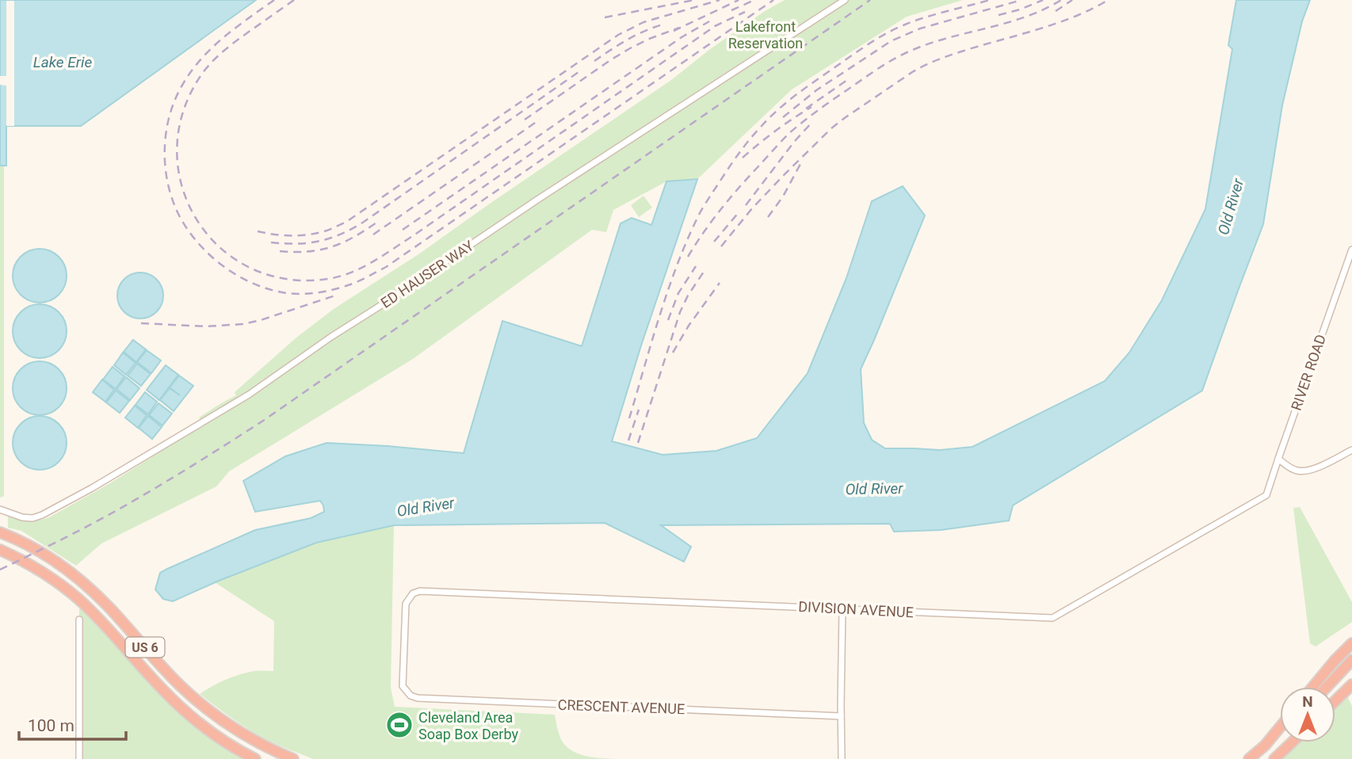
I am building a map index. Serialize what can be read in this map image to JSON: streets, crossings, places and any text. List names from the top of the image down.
{
  "streets": {
    "highway": ["US 6"],
    "street": [
      "ED HAUSER WAY",
      "RIVER ROAD",
      "DIVISION AVENUE",
      "CRESCENT AVENUE"
    ]
  },
  "crossings": [
    ["RIVER ROAD", "DIVISION AVENUE"],
    ["DIVISION AVENUE", "CRESCENT AVENUE"]
  ],
  "water": ["Lake Erie", "Old River"],
  "parks": ["Lakefront Reservation"],
  "places": {
    "sports": ["Cleveland Area Soap Box Derby"]
  },
  "scale_bar": "100 m",
  "north": "top"
}
